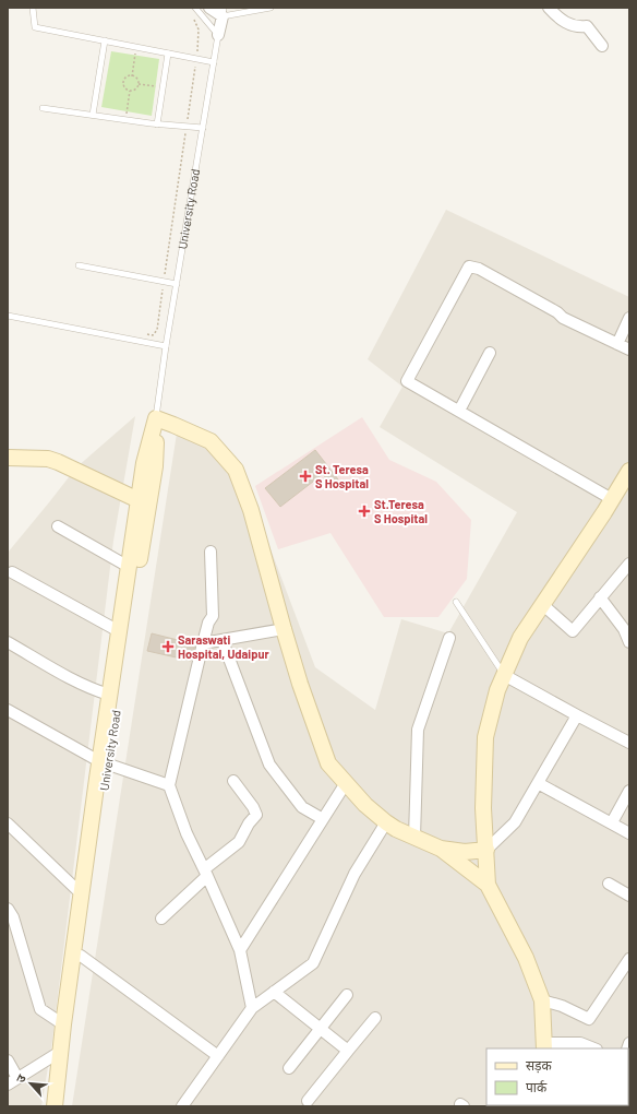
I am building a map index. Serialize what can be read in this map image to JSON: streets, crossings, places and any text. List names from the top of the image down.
{
  "streets": {
    "street": ["University Road"]
  },
  "places": {
    "health": ["St. Teresa S Hospital", "St.Teresa S Hospital", "Saraswati Hospital, Udaipur"]
  },
  "legend": ["सड़क", "पार्क"],
  "north": "top left"
}
